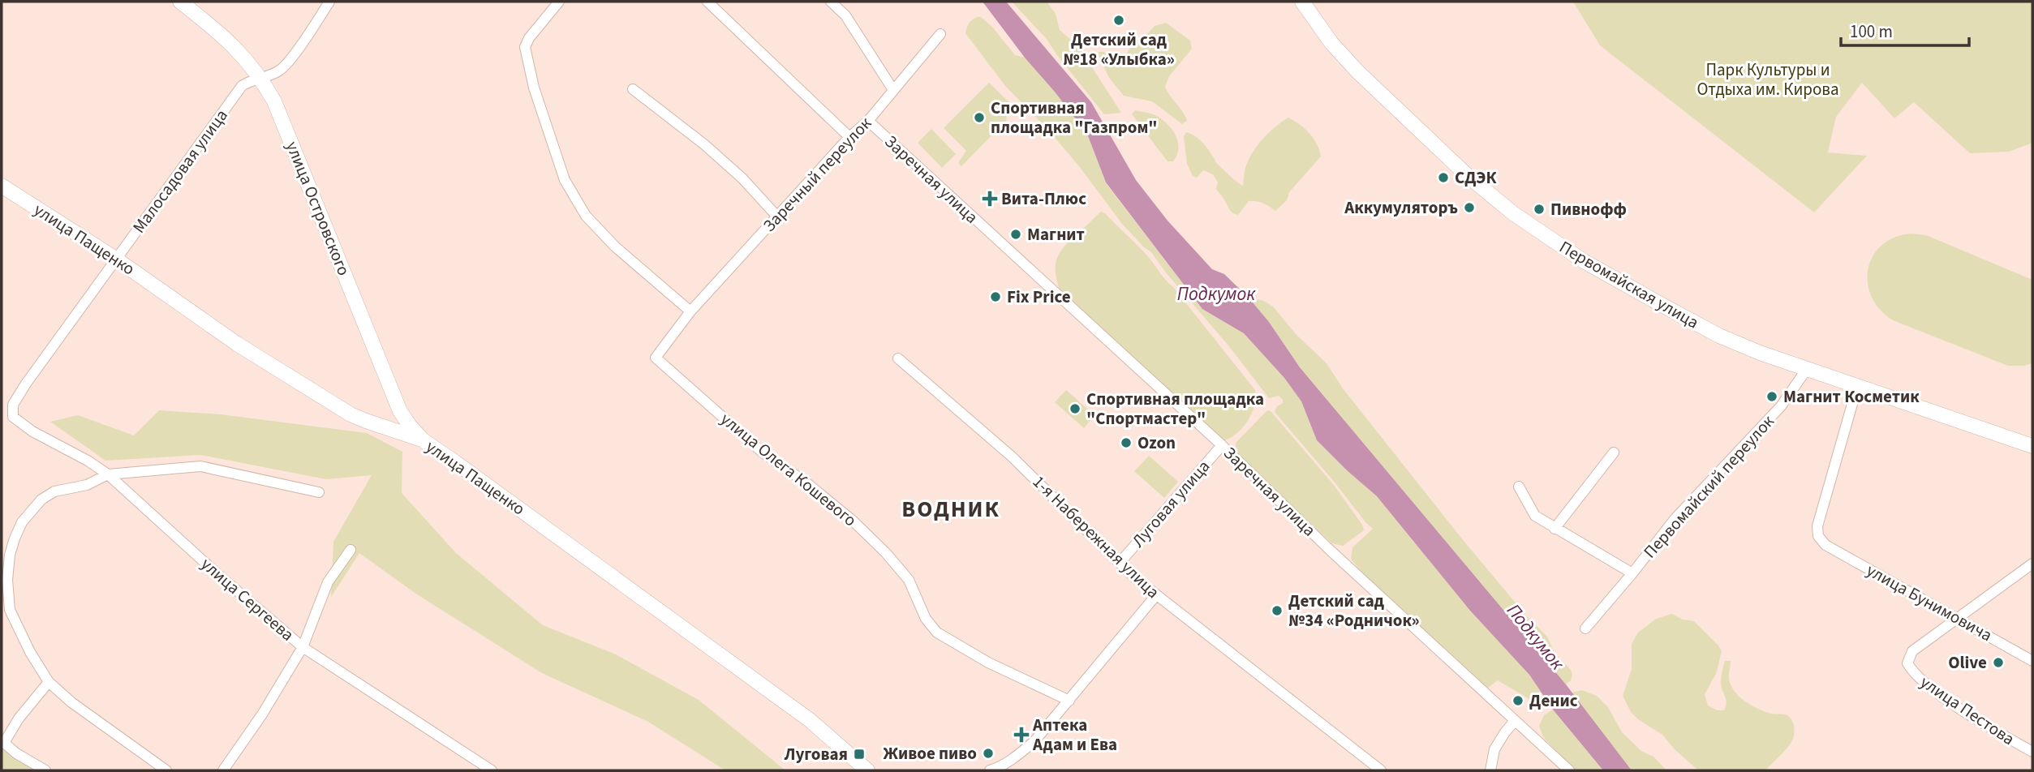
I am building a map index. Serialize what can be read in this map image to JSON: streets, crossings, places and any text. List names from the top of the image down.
{
  "streets": {
    "street": [
      "Малосадовая улица",
      "Заречный переулок",
      "Заречная улица",
      "улица Островского",
      "улица Пащенко",
      "Первомайская улица",
      "улица Олега Кошевого",
      "Первомайский переулок",
      "Луговая улица",
      "1-я Набережная улица",
      "улица Сергеева",
      "улица Бунимовича",
      "улица Пестова"
    ]
  },
  "crossings": [
    ["Малосадовая улица", "улица Островского"],
    ["Малосадовая улица", "улица Пащенко"],
    ["Малосадовая улица", "улица Сергеева"],
    ["Заречный переулок", "Заречная улица"],
    ["Заречный переулок", "улица Олега Кошевого"],
    ["Заречная улица", "Луговая улица"],
    ["улица Островского", "улица Пащенко"],
    ["Первомайская улица", "Первомайский переулок"],
    ["Первомайская улица", "улица Бунимовича"],
    ["Луговая улица", "1-я Набережная улица"],
    ["улица Бунимовича", "улица Пестова"]
  ],
  "districts": ["ВОДНИК"],
  "water": ["Подкумок"],
  "parks": ["Парк Культуры и Отдыха им. Кирова"],
  "places": {
    "other": [
      "Детский сад №18 «Улыбка»",
      "Спортивная площадка \"Газпром\"",
      "СДЭК",
      "Аккумуляторъ",
      "Пивнофф",
      "Магнит",
      "Fix Price",
      "Магнит Косметик",
      "Спортивная площадка \"Спортмастер\"",
      "Ozon",
      "Детский сад №34 «Родничок»",
      "Olive",
      "Денис",
      "Живое пиво"
    ],
    "health": ["Вита-Плюс", "Аптека Адам и Ева"],
    "transit": ["Луговая"]
  },
  "scale_bar": "100 m"
}
